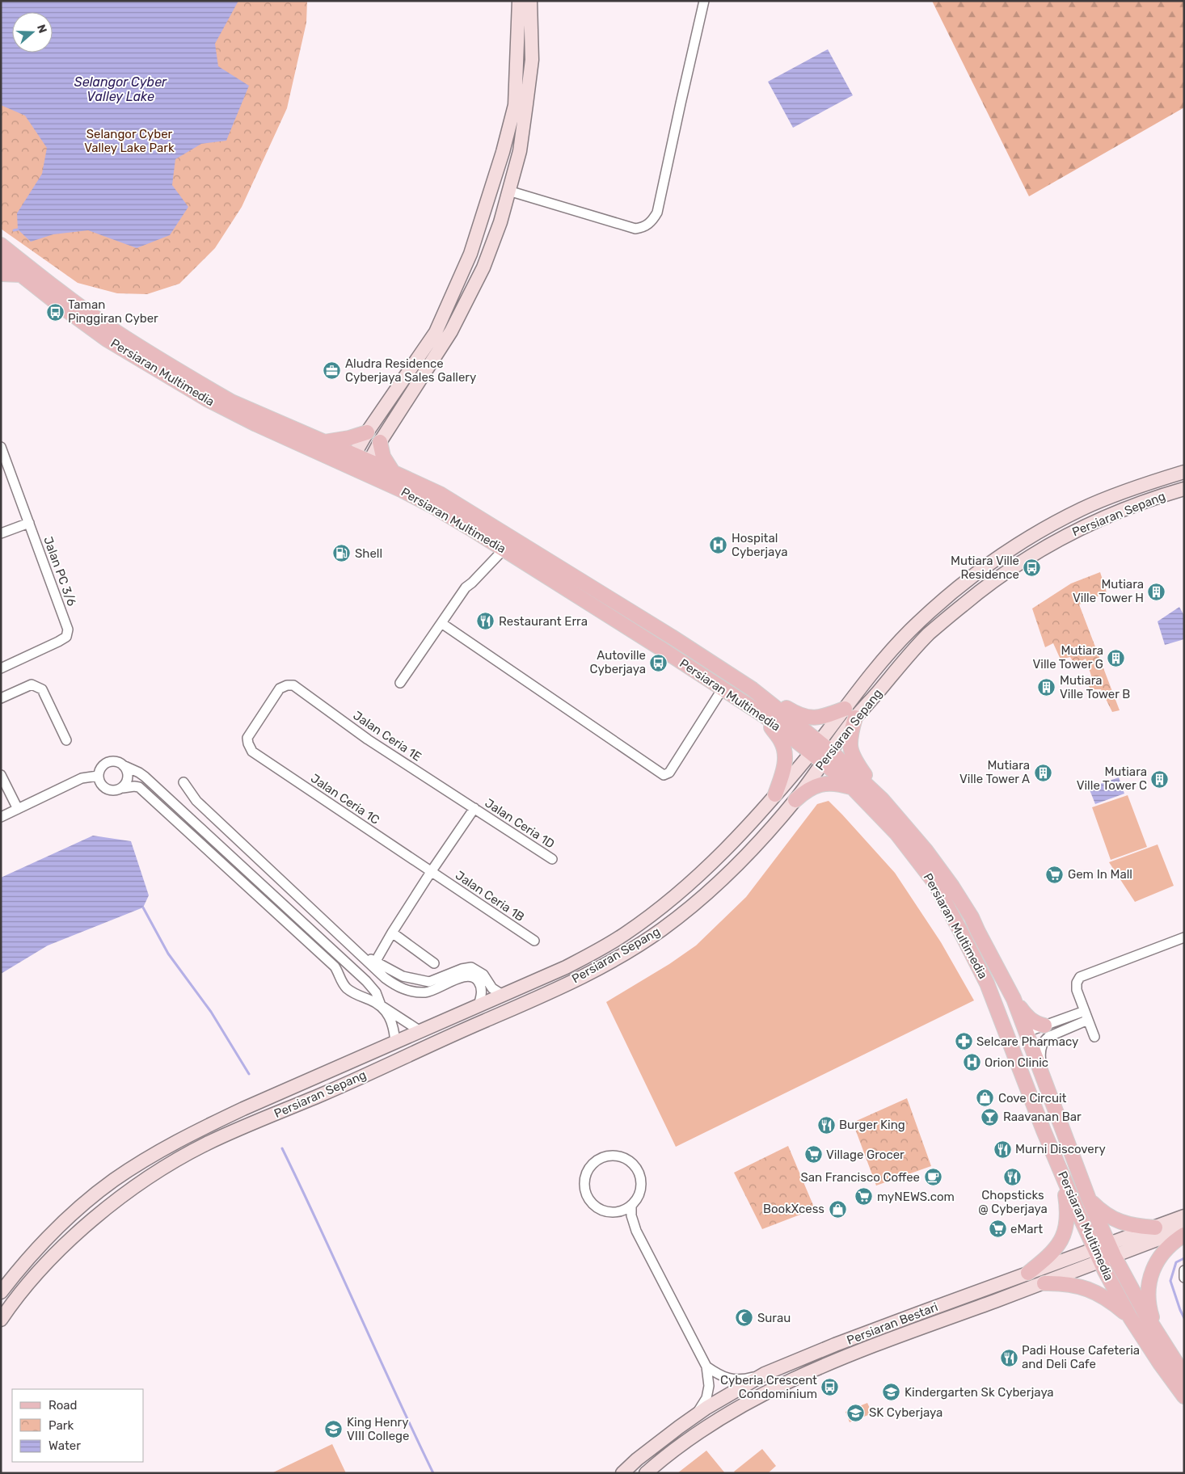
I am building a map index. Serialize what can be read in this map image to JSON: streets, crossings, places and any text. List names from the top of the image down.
{
  "streets": {
    "main road": ["Persiaran Multimedia"],
    "street": [
      "Persiaran Sepang",
      "Jalan PC 3/6",
      "Jalan Ceria 1E",
      "Jalan Ceria 1C",
      "Jalan Ceria 1D",
      "Jalan Ceria 1B",
      "Persiaran Bestari"
    ]
  },
  "crossings": [
    ["Persiaran Multimedia", "Persiaran Sepang"],
    ["Persiaran Multimedia", "Persiaran Bestari"],
    ["Jalan Ceria 1E", "Jalan Ceria 1C"],
    ["Jalan Ceria 1E", "Jalan Ceria 1D"],
    ["Jalan Ceria 1C", "Jalan Ceria 1B"]
  ],
  "water": ["Selangor Cyber Valley Lake"],
  "parks": ["Selangor Cyber Valley Lake Park"],
  "places": {
    "bus stop": [
      "Taman Pinggiran Cyber",
      "Mutiara Ville Residence",
      "Autoville Cyberjaya",
      "Cyberia Crescent Condominium"
    ],
    "office": ["Aludra Residence Cyberjaya Sales Gallery"],
    "hospital": ["Hospital Cyberjaya", "Orion Clinic"],
    "fuel station": ["Shell"],
    "building": [
      "Mutiara Ville Tower H",
      "Mutiara Ville Tower G",
      "Mutiara Ville Tower B",
      "Mutiara Ville Tower A",
      "Mutiara Ville Tower C"
    ],
    "restaurant": [
      "Restaurant Erra",
      "Burger King",
      "Murni Discovery",
      "Chopsticks @ Cyberjaya",
      "Padi House Cafeteria and Deli Cafe"
    ],
    "supermarket": [
      "Gem In Mall",
      "Village Grocer",
      "myNEWS.com",
      "eMart"
    ],
    "pharmacy": ["Selcare Pharmacy"],
    "shop": ["Cove Circuit", "BookXcess"],
    "bar": ["Raavanan Bar"],
    "cafe": ["San Francisco Coffee"],
    "mosque": ["Surau"],
    "school or university": ["Kindergarten Sk Cyberjaya", "SK Cyberjaya", "King Henry VIII College"]
  },
  "legend": ["Road", "Park", "Water"],
  "north": "right"
}
